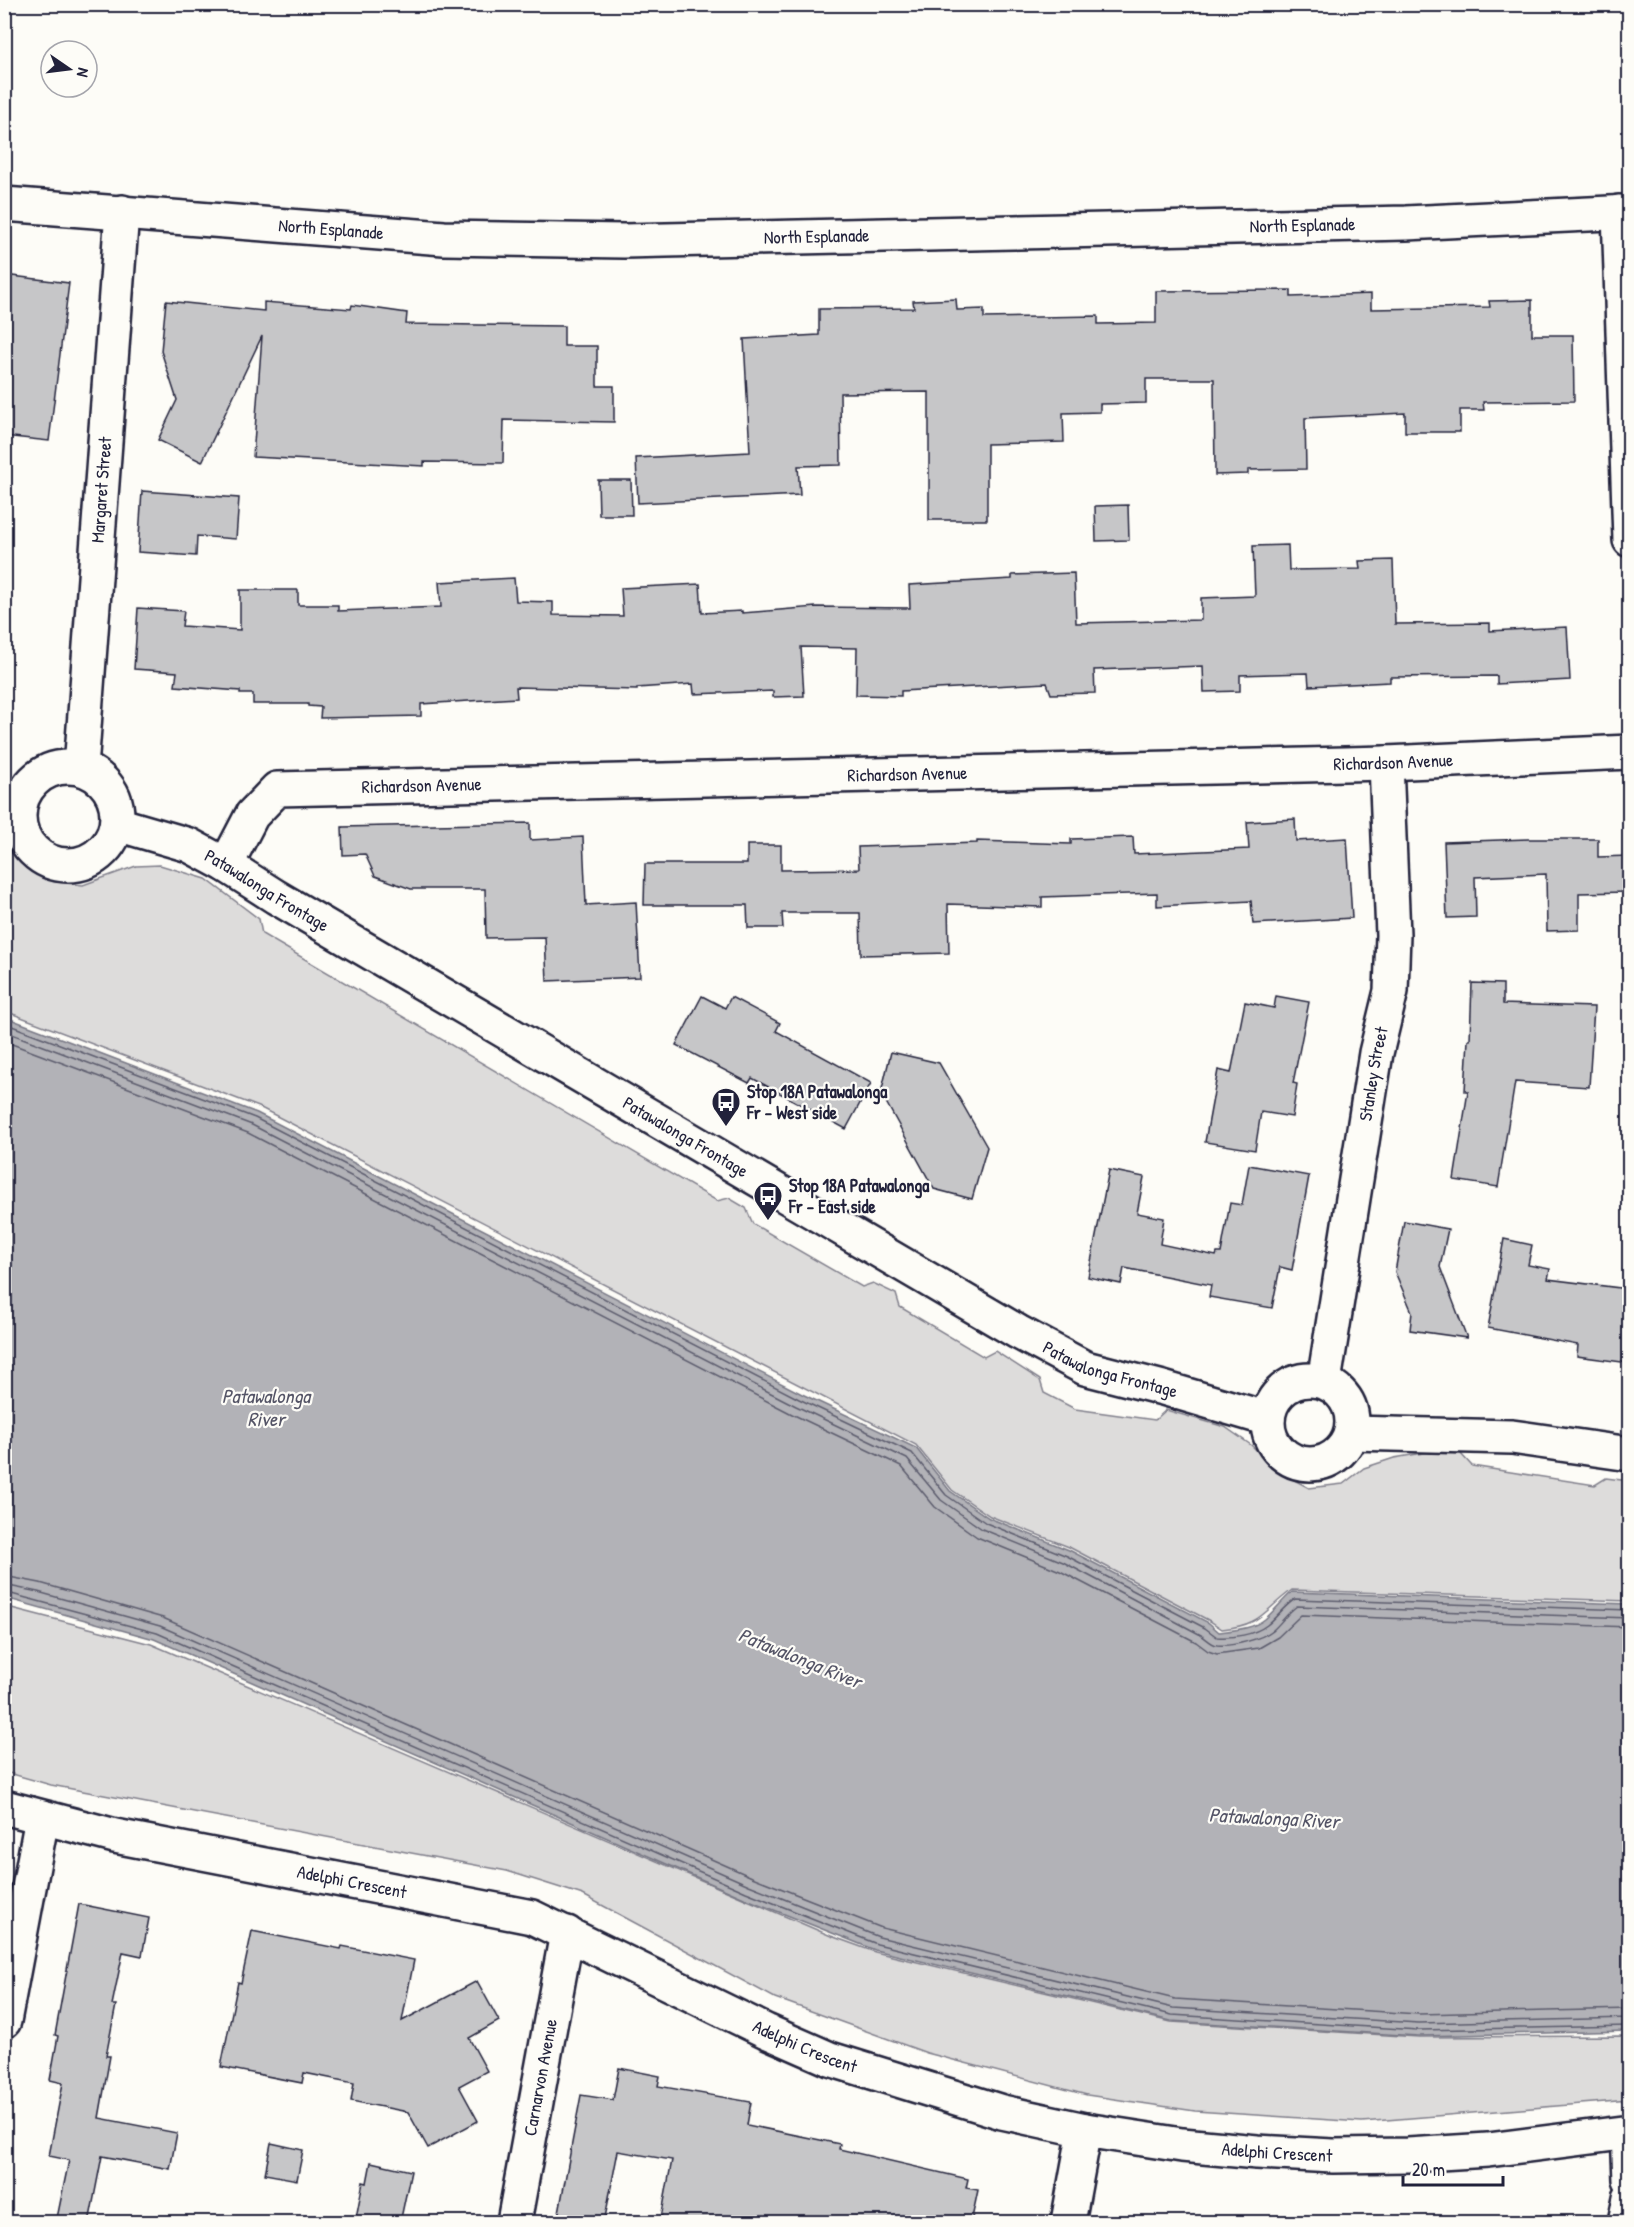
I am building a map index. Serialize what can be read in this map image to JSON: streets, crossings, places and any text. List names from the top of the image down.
{
  "streets": {
    "street": [
      "North Esplanade",
      "Margaret Street",
      "Richardson Avenue",
      "Patawalonga Frontage",
      "Stanley Street",
      "Adelphi Crescent",
      "Carnarvon Avenue"
    ]
  },
  "crossings": [
    ["North Esplanade", "Margaret Street"],
    ["Margaret Street", "Patawalonga Frontage"],
    ["Richardson Avenue", "Patawalonga Frontage"],
    ["Richardson Avenue", "Stanley Street"],
    ["Patawalonga Frontage", "Stanley Street"],
    ["Adelphi Crescent", "Carnarvon Avenue"]
  ],
  "water": ["Patawalonga River"],
  "places": {
    "bus stop": ["Stop 18A Patawalonga Fr - West side", "Stop 18A Patawalonga Fr - East side"]
  },
  "scale_bar": "20 m",
  "north": "right"
}
